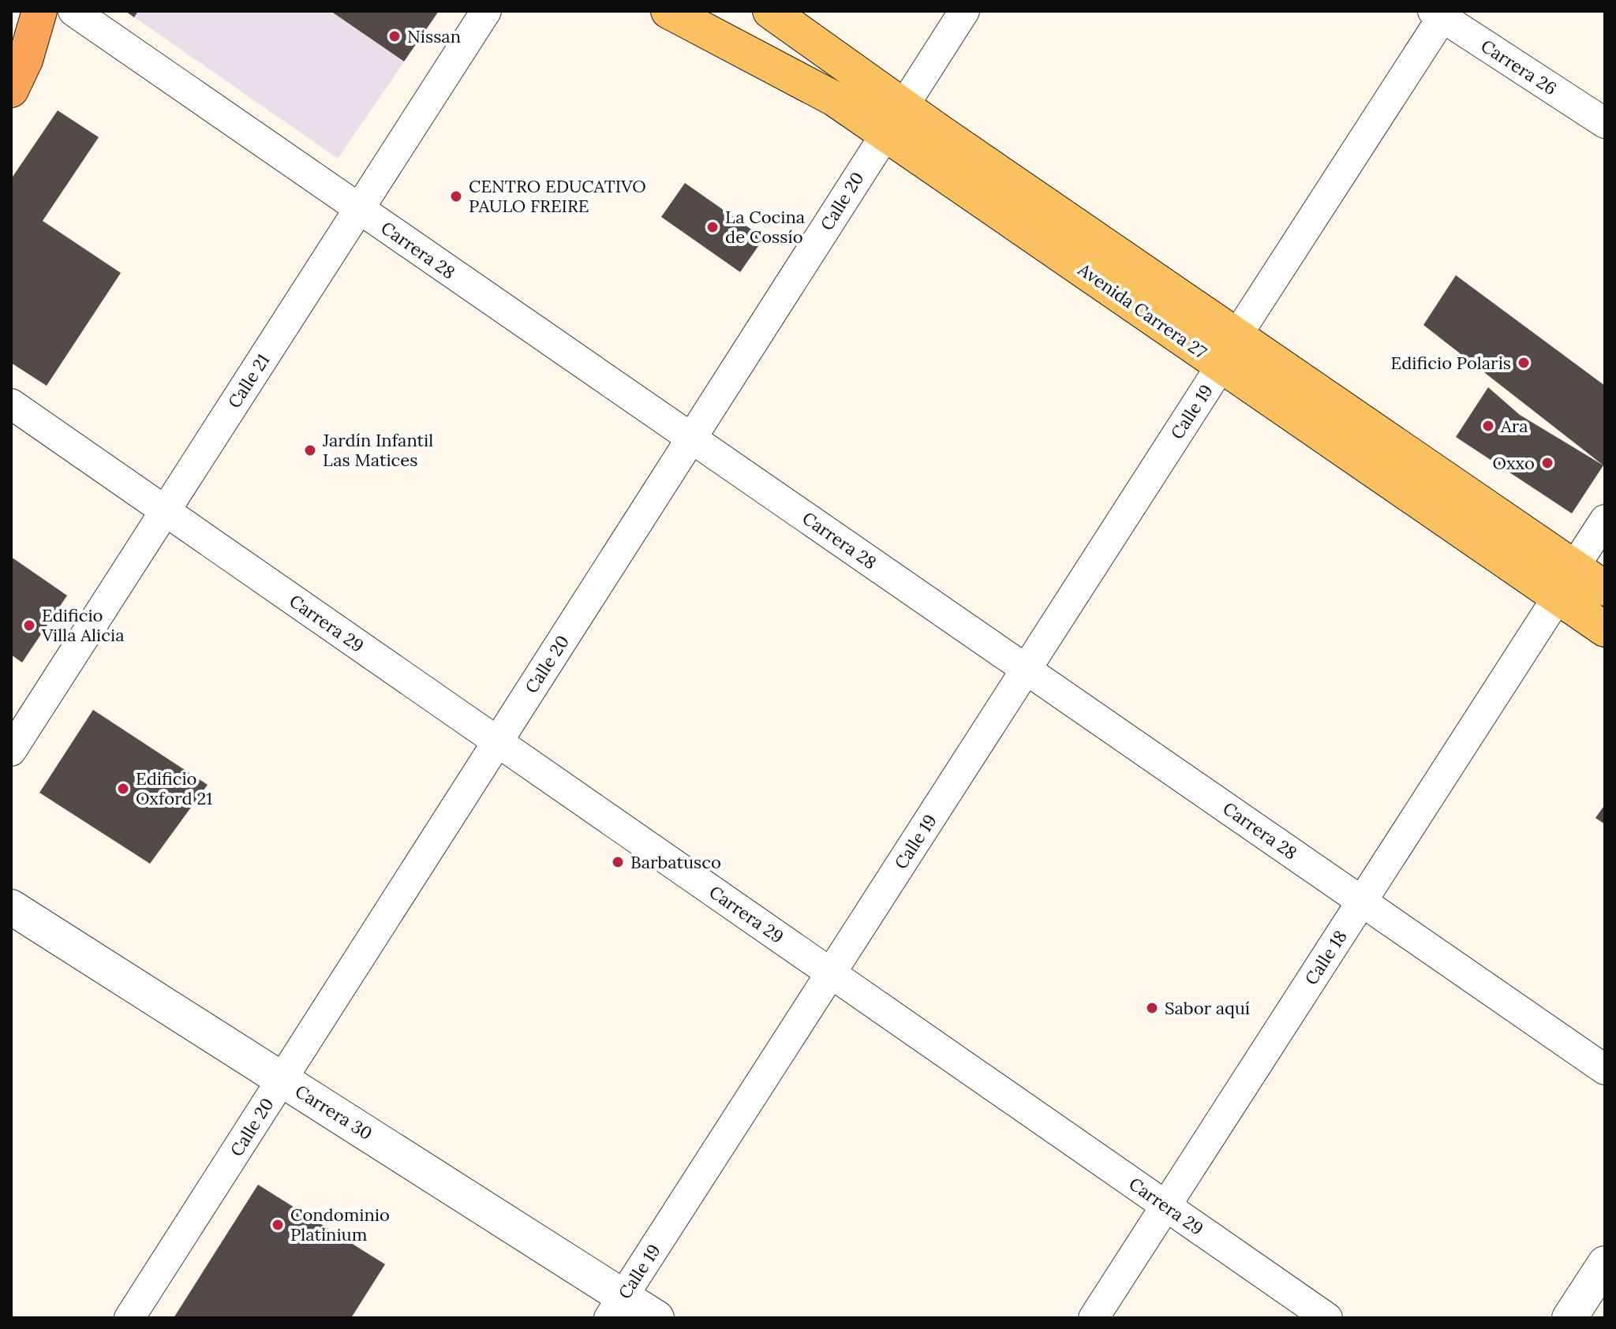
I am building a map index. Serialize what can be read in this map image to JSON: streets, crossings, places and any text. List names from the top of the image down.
{
  "streets": {
    "main road": ["Avenida Carrera 27"],
    "street": [
      "Carrera 26",
      "Calle 20",
      "Carrera 28",
      "Calle 21",
      "Calle 19",
      "Carrera 29",
      "Calle 18",
      "Carrera 30"
    ]
  },
  "crossings": [
    ["Carrera 26", "Calle 19"],
    ["Calle 20", "Carrera 28"],
    ["Calle 20", "Avenida Carrera 27"],
    ["Calle 20", "Carrera 29"],
    ["Calle 20", "Carrera 30"],
    ["Carrera 28", "Calle 21"],
    ["Carrera 28", "Calle 19"],
    ["Carrera 28", "Calle 18"],
    ["Avenida Carrera 27", "Calle 19"],
    ["Avenida Carrera 27", "Calle 18"],
    ["Calle 21", "Carrera 29"],
    ["Calle 19", "Carrera 29"],
    ["Calle 19", "Carrera 30"],
    ["Carrera 29", "Calle 18"]
  ],
  "places": [
    "Nissan",
    "CENTRO EDUCATIVO PAULO FREIRE",
    "La Cocina de Cossío",
    "Edificio Polaris",
    "Ara",
    "Jardín Infantil Las Matices",
    "Oxxo",
    "Edificio Villa Alicia",
    "Edificio Oxford 21",
    "Barbatusco",
    "Sabor aquí",
    "Condominio Platinium"
  ]
}
